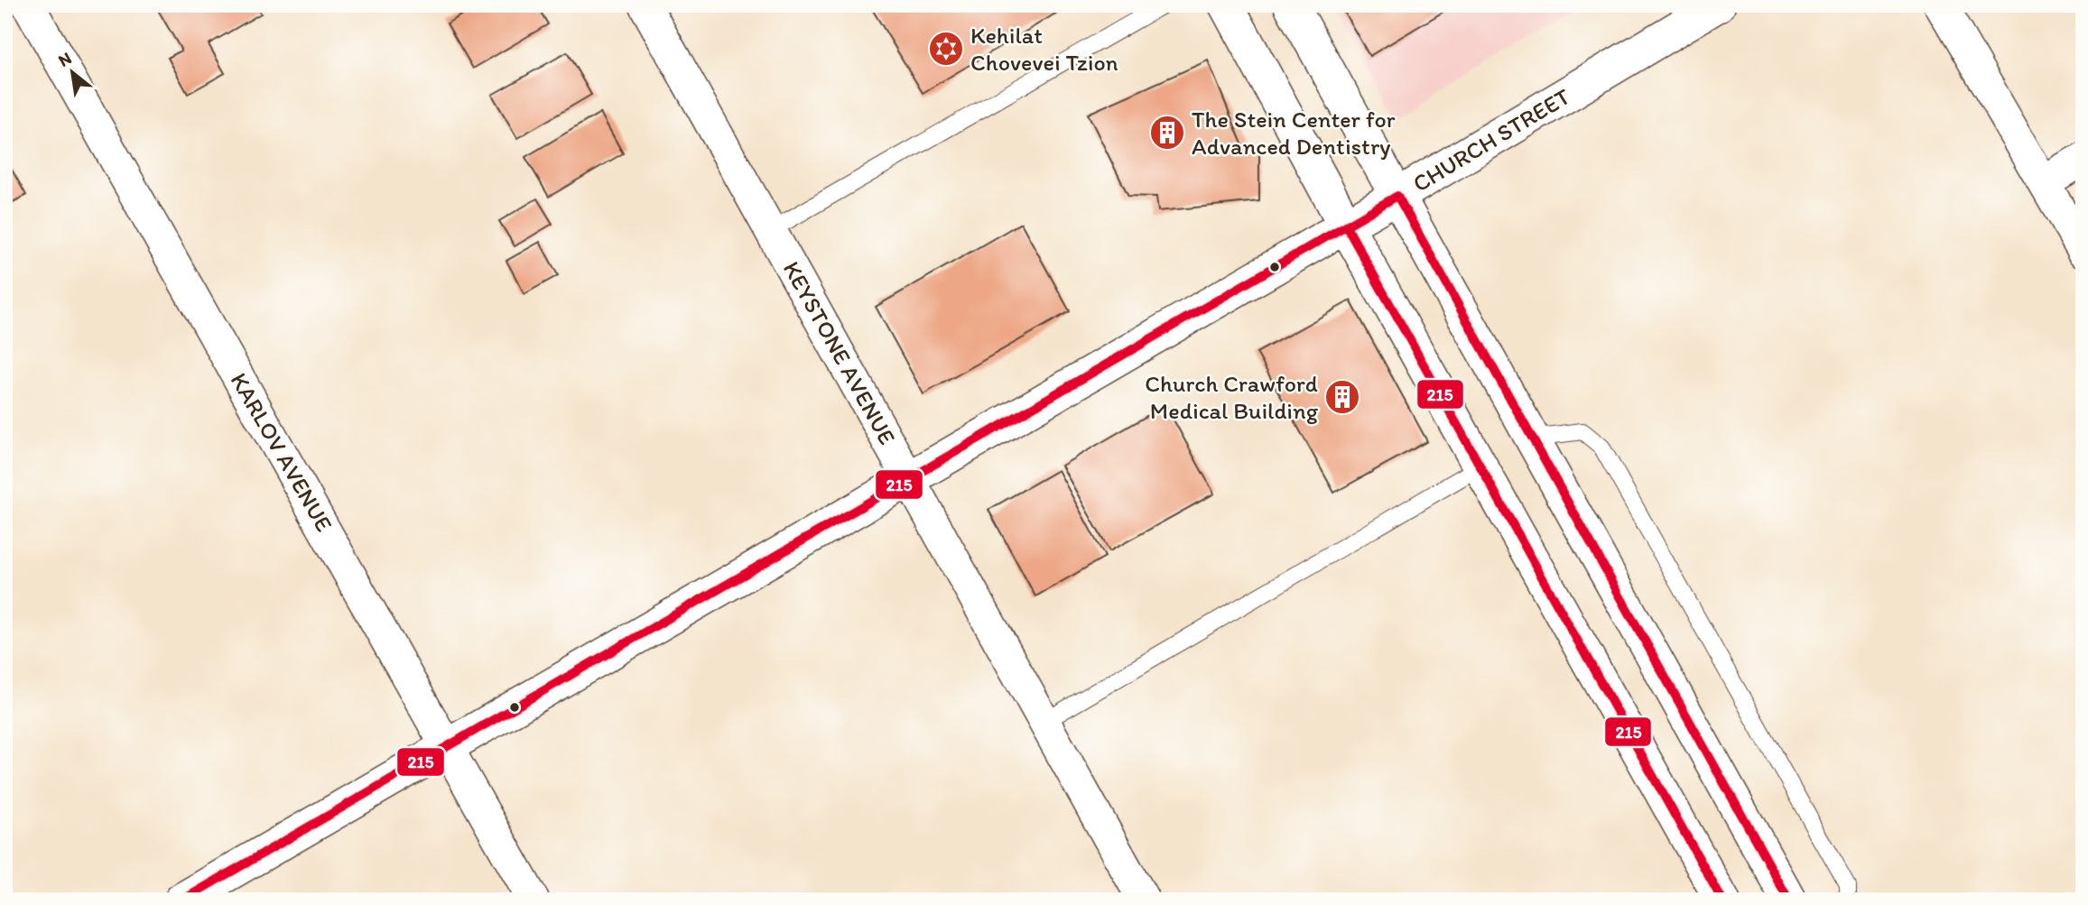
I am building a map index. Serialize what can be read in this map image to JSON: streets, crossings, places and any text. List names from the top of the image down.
{
  "streets": {
    "main road": ["CHURCH STREET"],
    "street": ["KEYSTONE AVENUE", "KARLOV AVENUE"]
  },
  "crossings": [
    ["CHURCH STREET", "KEYSTONE AVENUE"],
    ["CHURCH STREET", "KARLOV AVENUE"]
  ],
  "places": {
    "synagogue": ["Kehilat Chovevei Tzion"],
    "building": ["The Stein Center for Advanced Dentistry", "Church Crawford Medical Building"]
  },
  "lines": ["transit line 215"],
  "north": "top left"
}
